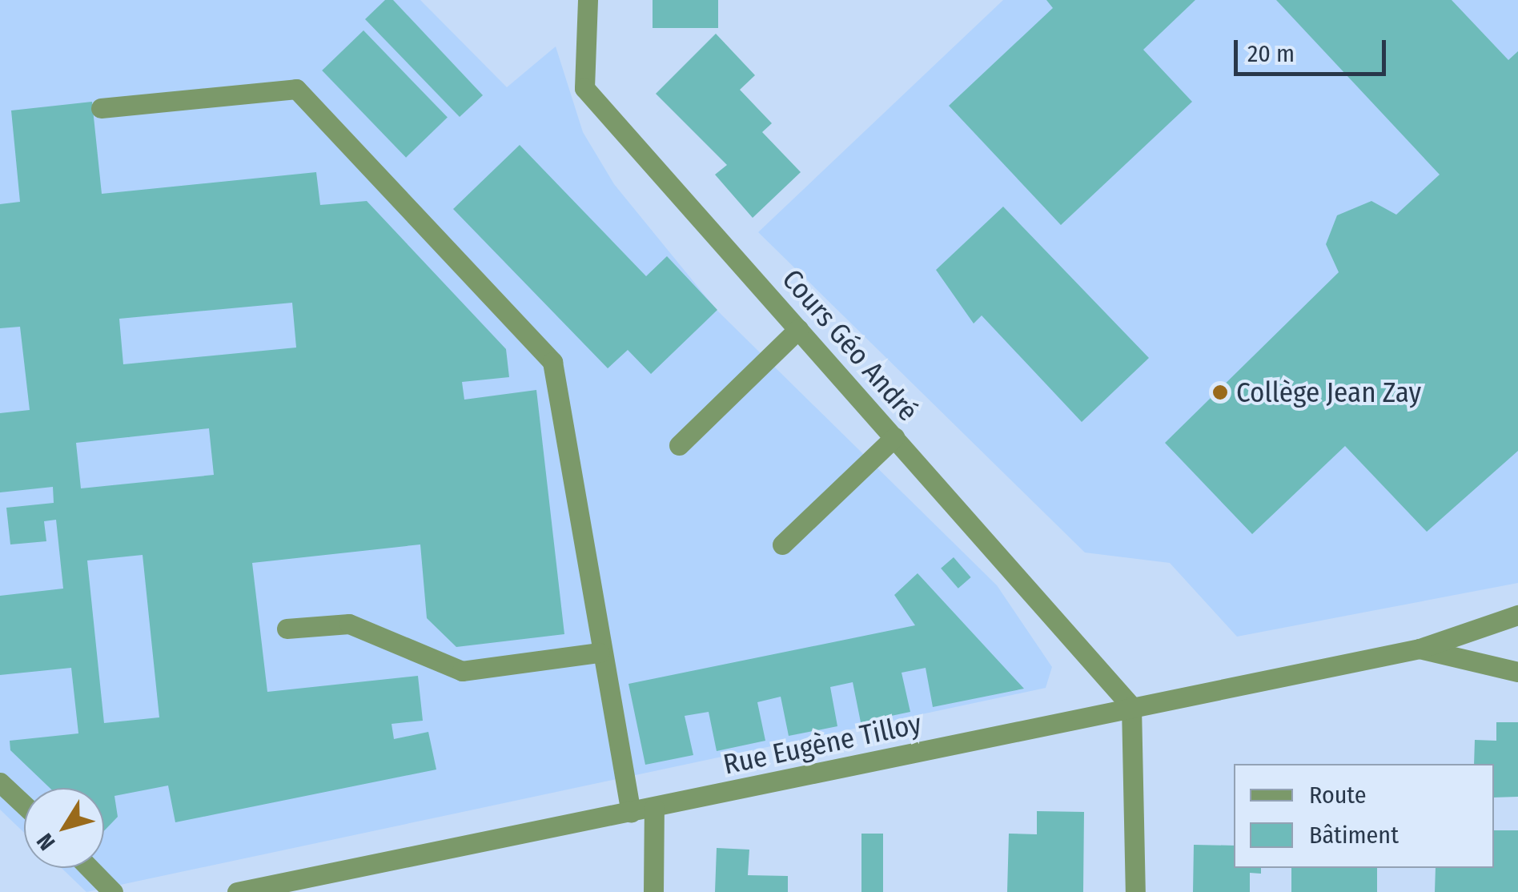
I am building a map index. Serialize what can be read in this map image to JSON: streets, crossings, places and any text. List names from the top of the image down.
{
  "streets": {
    "street": ["Cours Géo André", "Rue Eugène Tilloy"]
  },
  "crossings": [
    ["Cours Géo André", "Rue Eugène Tilloy"]
  ],
  "places": ["Collège Jean Zay"],
  "legend": ["Route", "Bâtiment"],
  "scale_bar": "20 m",
  "north": "bottom left"
}
